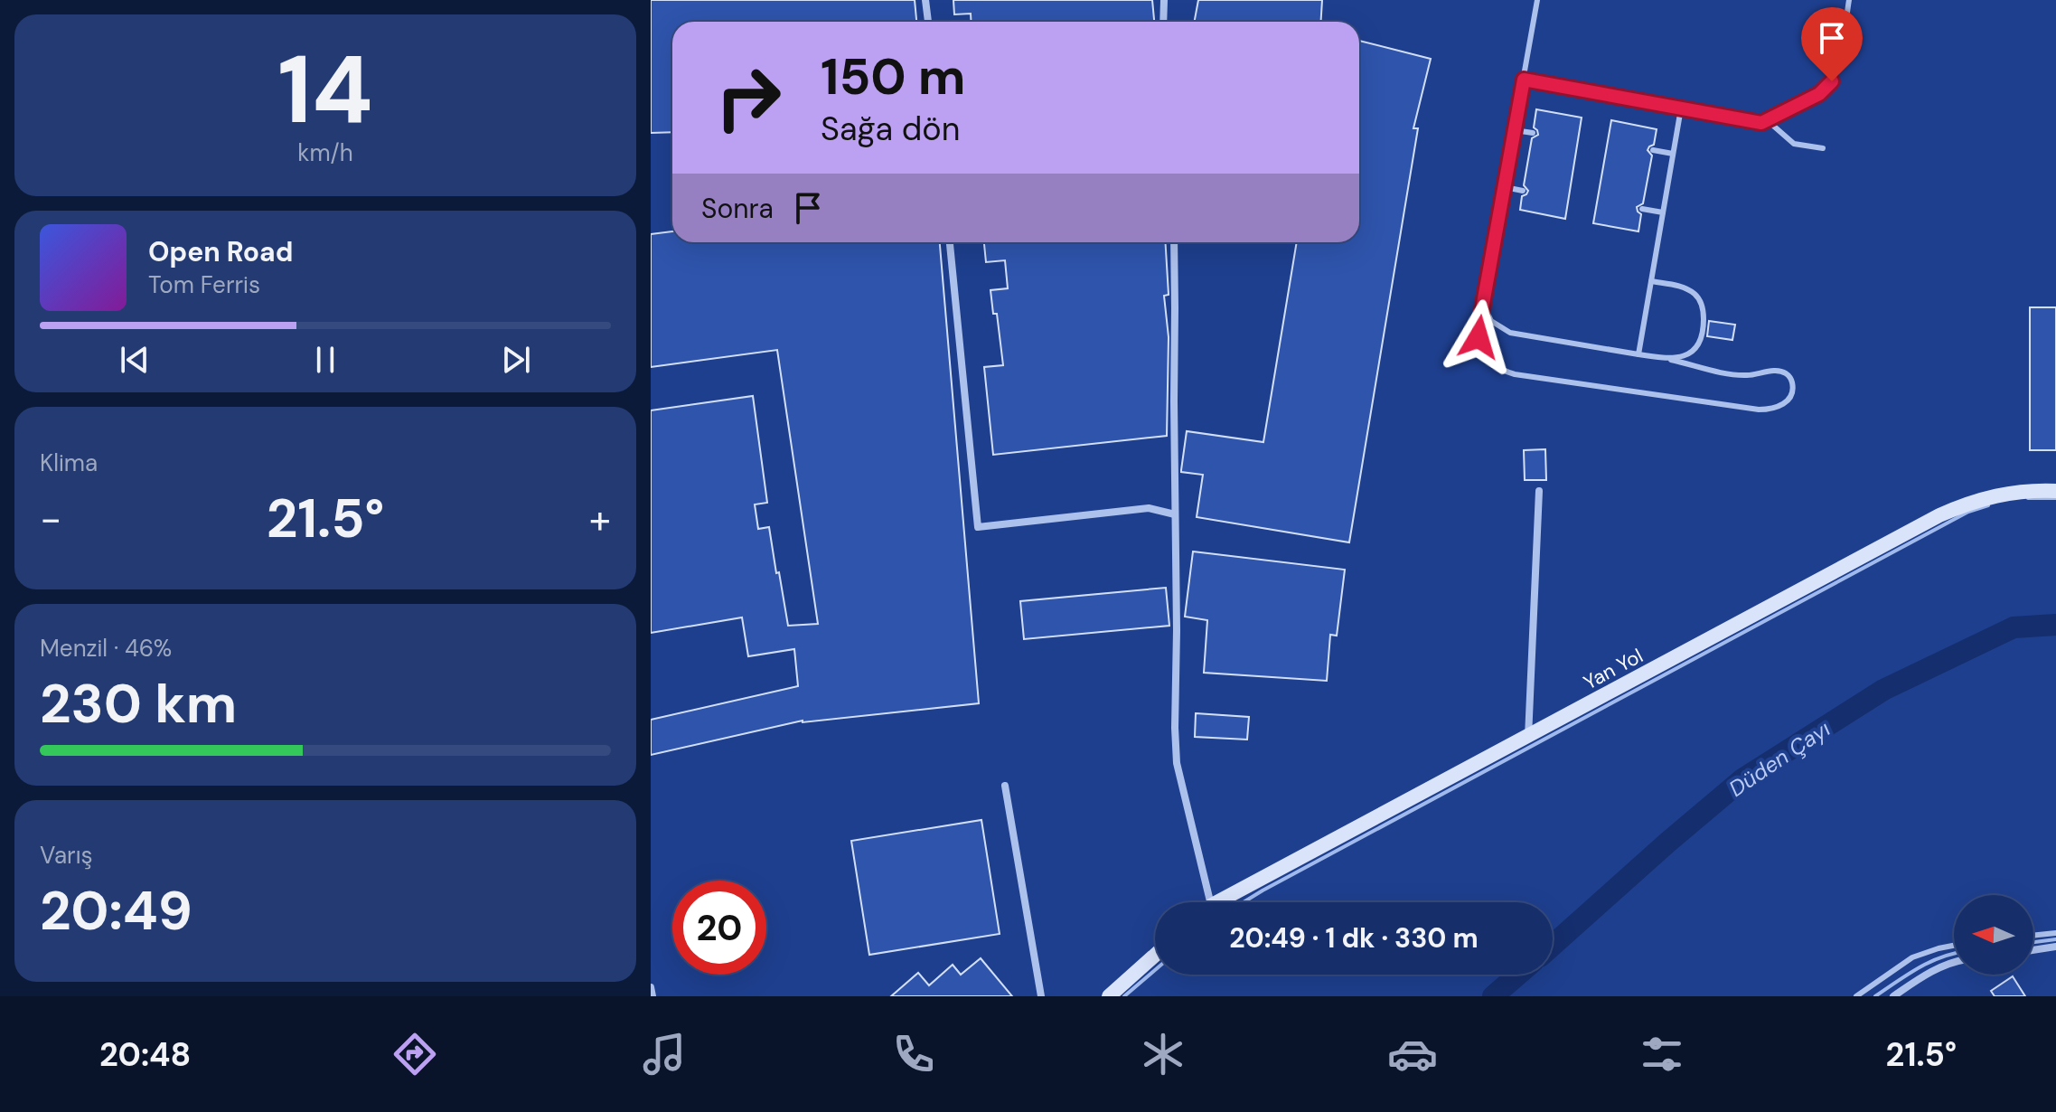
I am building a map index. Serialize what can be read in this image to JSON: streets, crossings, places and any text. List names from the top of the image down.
{
  "streets": {
    "street": ["Yan Yol"]
  },
  "water": ["Düden Çayı"],
  "north": "left",
  "page": {
    "tile": [
      ["14", "km/h"],
      "Klima",
      ["Menzil · 46%", "230 km"],
      ["Varış", "20:49"]
    ],
    "turn": ["150 m", "Sağa dön"],
    "then": "Sonra",
    "song": ["Open Road", "Tom Ferris"],
    "heat": ["−", "21.5°", "+"],
    "limit": "20",
    "trip": "20:49 · 1 dk · 330 m",
    "tabs": ["20:48", "21.5°"]
  }
}
